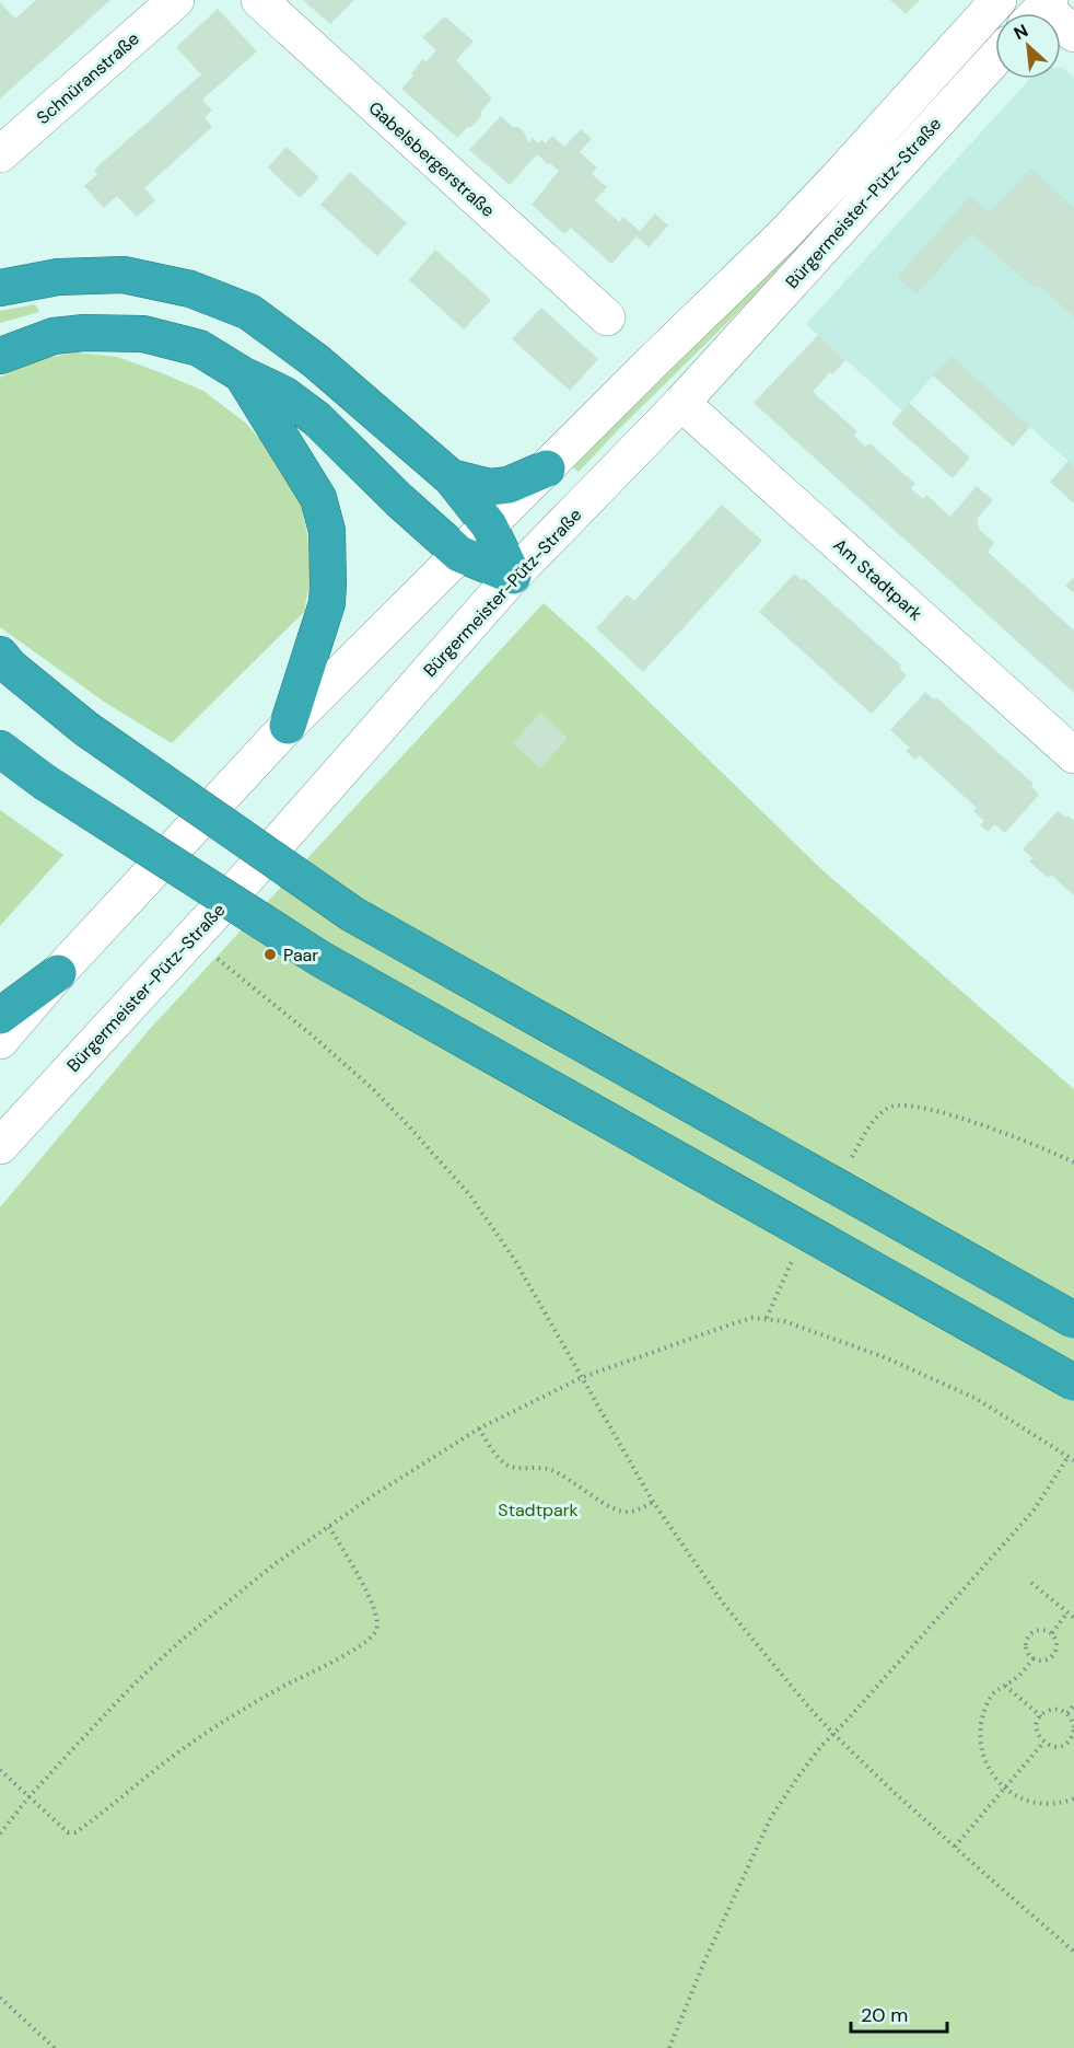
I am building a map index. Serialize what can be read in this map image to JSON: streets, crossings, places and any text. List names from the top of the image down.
{
  "streets": {
    "main road": [
      "Schnüranstraße",
      "Gabelsbergerstraße",
      "Bürgermeister-Pütz-Straße",
      "Am Stadtpark"
    ]
  },
  "crossings": [
    ["Bürgermeister-Pütz-Straße", "Am Stadtpark"]
  ],
  "parks": ["Stadtpark"],
  "places": ["Paar"],
  "scale_bar": "20 m",
  "north": "top left"
}
